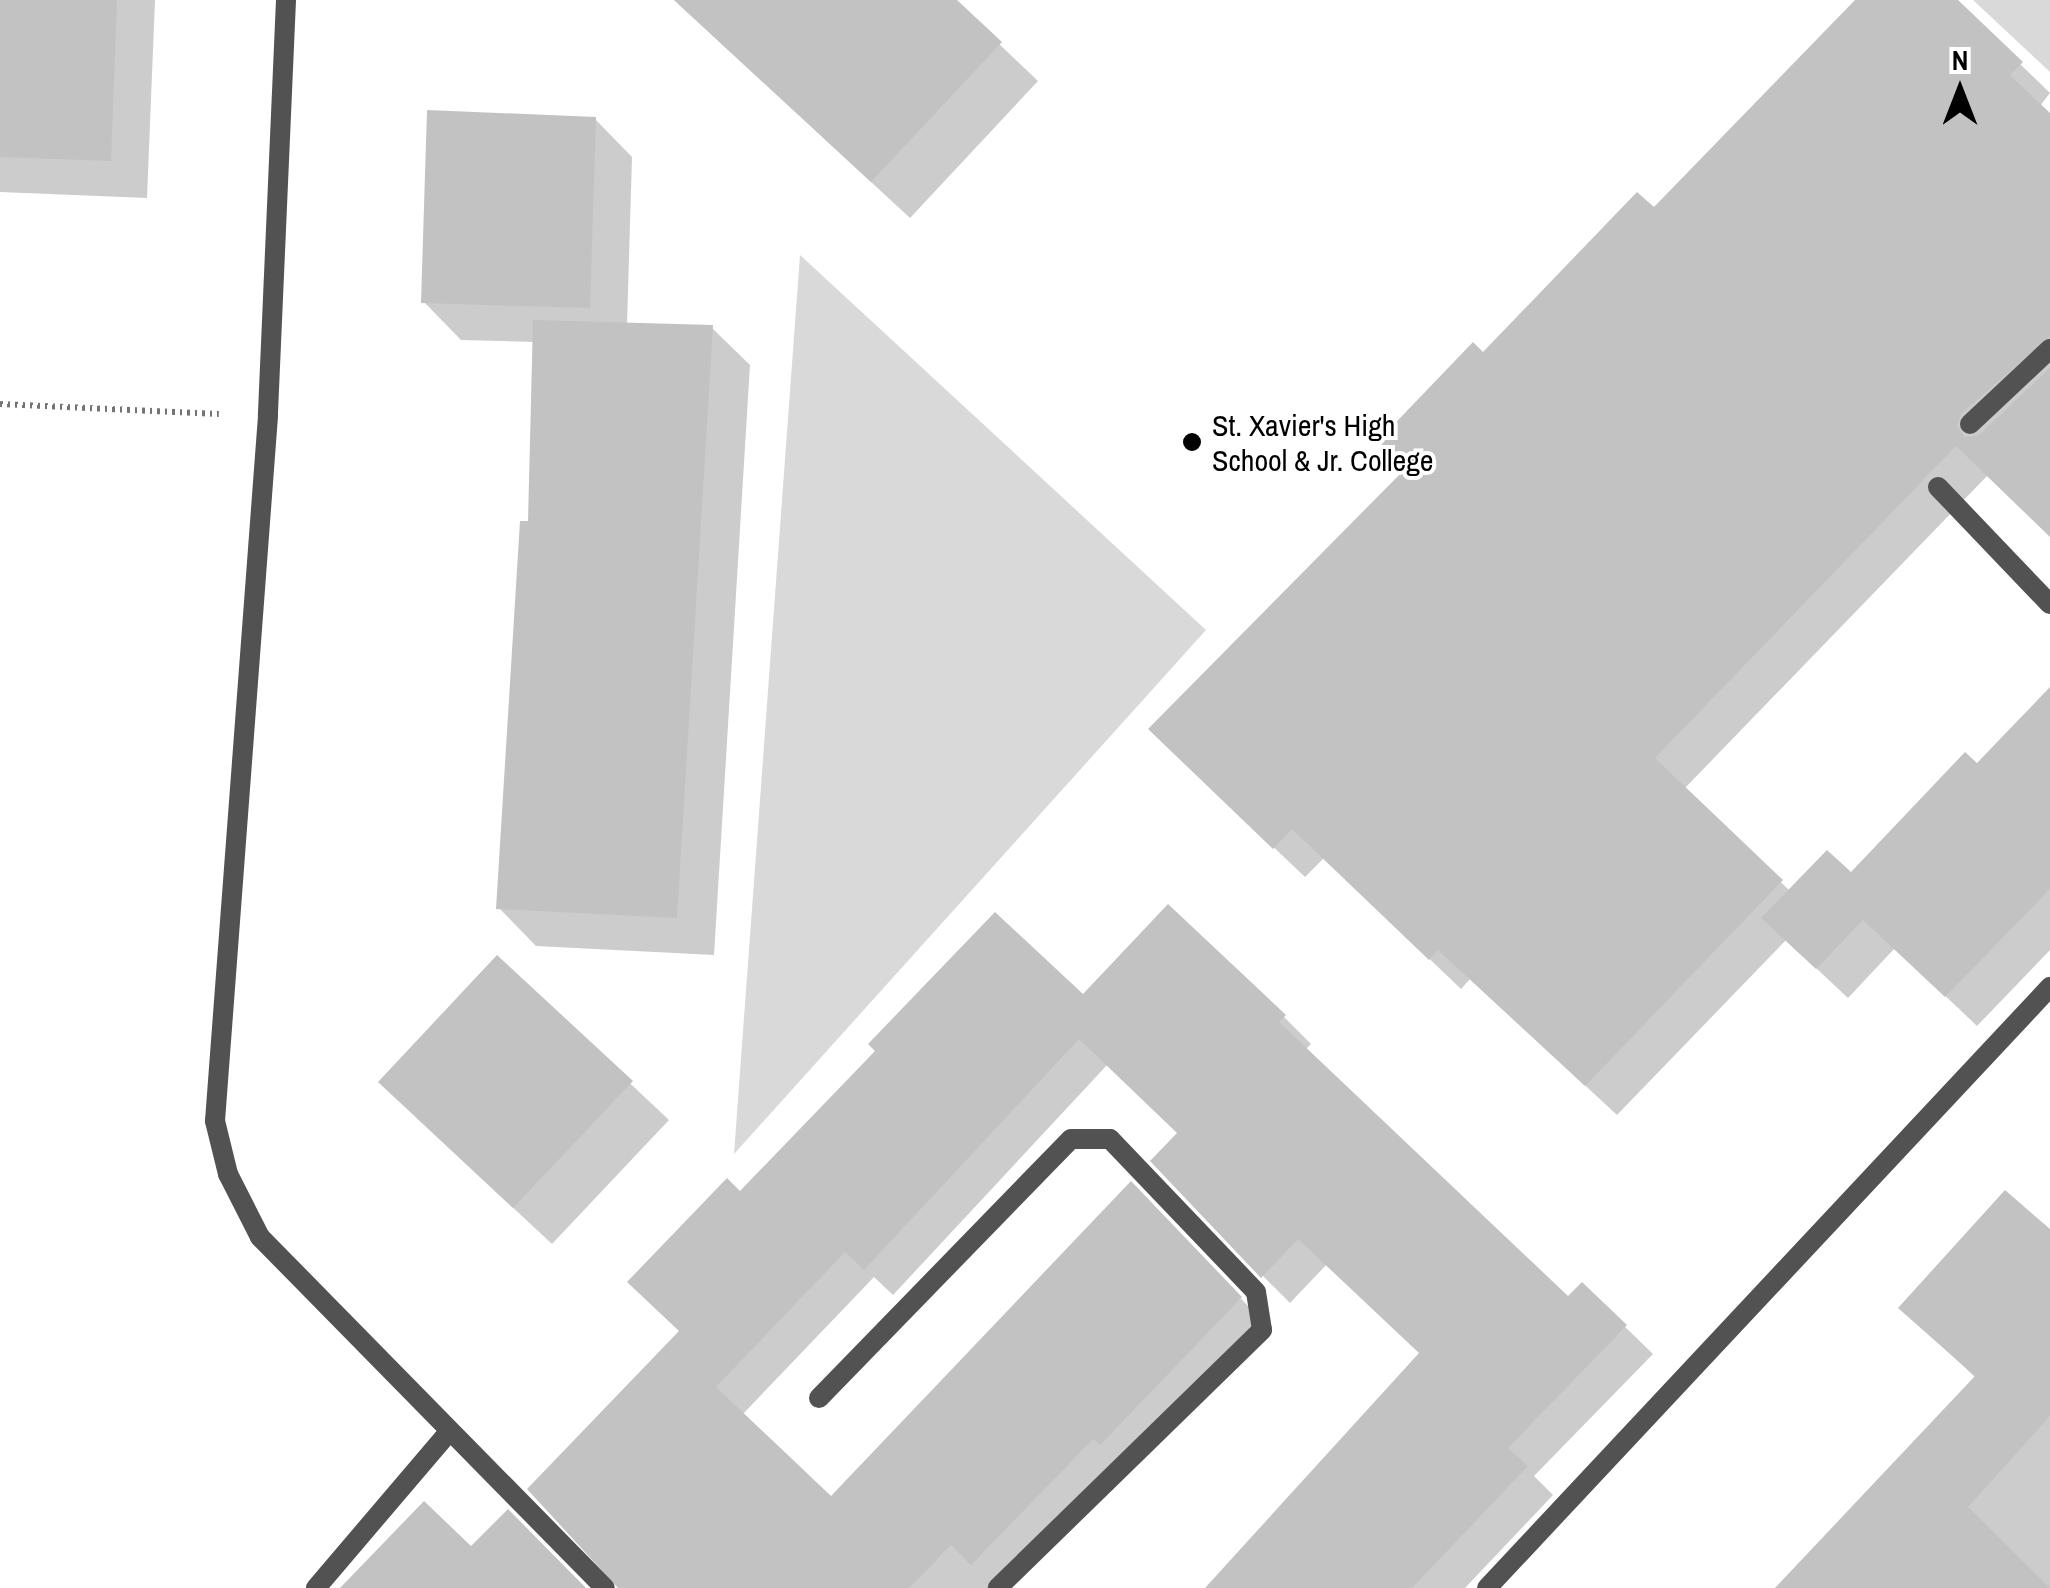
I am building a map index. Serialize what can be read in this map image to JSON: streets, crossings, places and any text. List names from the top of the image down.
{
  "places": ["St. Xavier's High School & Jr. College"],
  "north": "top"
}
